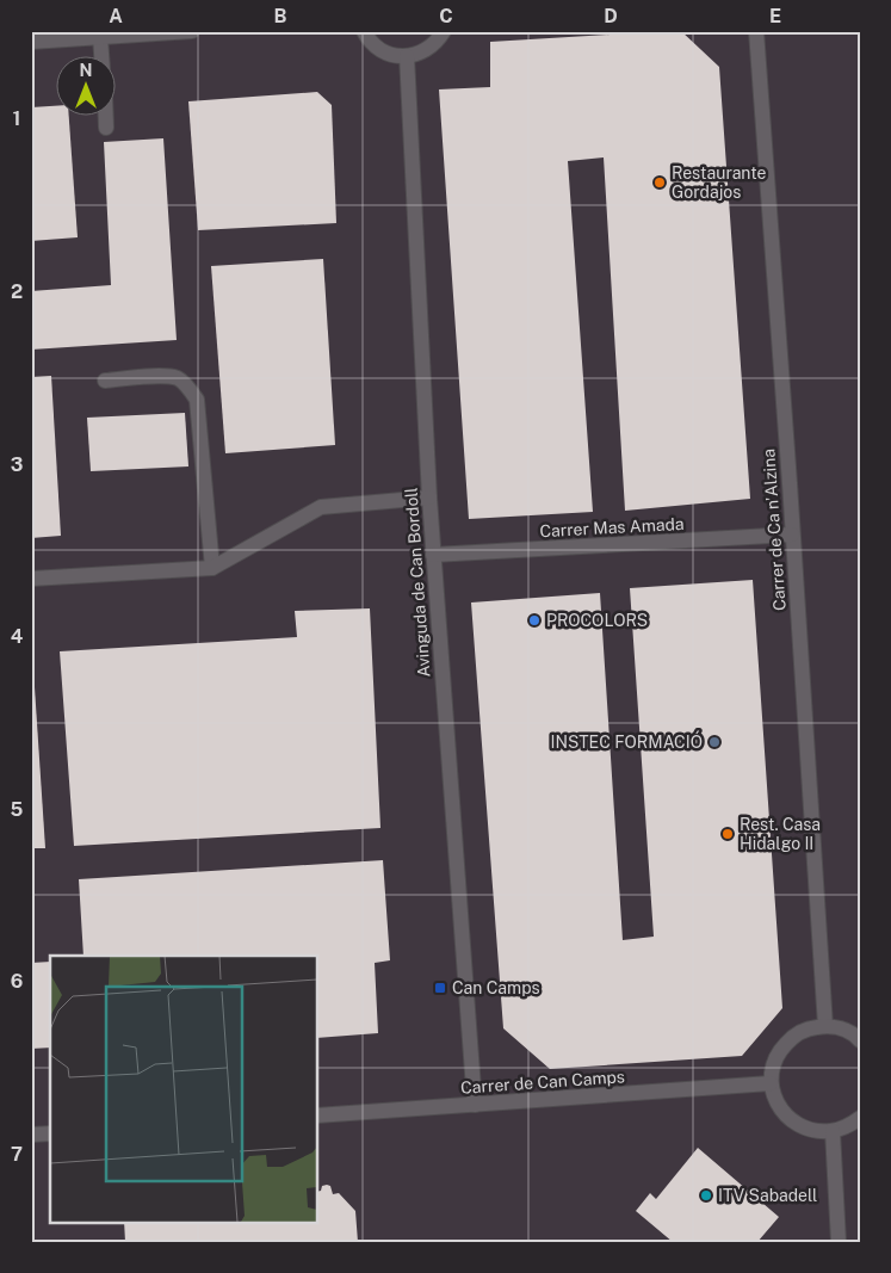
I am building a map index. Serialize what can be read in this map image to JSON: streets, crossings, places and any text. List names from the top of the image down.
{
  "streets": {
    "street": [
      "Carrer Mas Amada",
      "Carrer de Ca n'Alzina",
      "Avinguda de Can Bordoll",
      "Carrer de Can Camps"
    ]
  },
  "crossings": [
    ["Carrer Mas Amada", "Carrer de Ca n'Alzina"],
    ["Carrer Mas Amada", "Avinguda de Can Bordoll"],
    ["Avinguda de Can Bordoll", "Carrer de Can Camps"]
  ],
  "places": {
    "other": [
      "Restaurante Gordajos",
      "PROCOLORS",
      "INSTEC FORMACIÓ",
      "Rest. Casa Hidalgo II",
      "ITV Sabadell"
    ],
    "transit": ["Can Camps"]
  },
  "north": "top",
  "grid": {
    "columns": [
      "A",
      "B",
      "C",
      "D",
      "E"
    ],
    "rows": [
      "1",
      "2",
      "3",
      "4",
      "5",
      "6",
      "7"
    ]
  }
}
